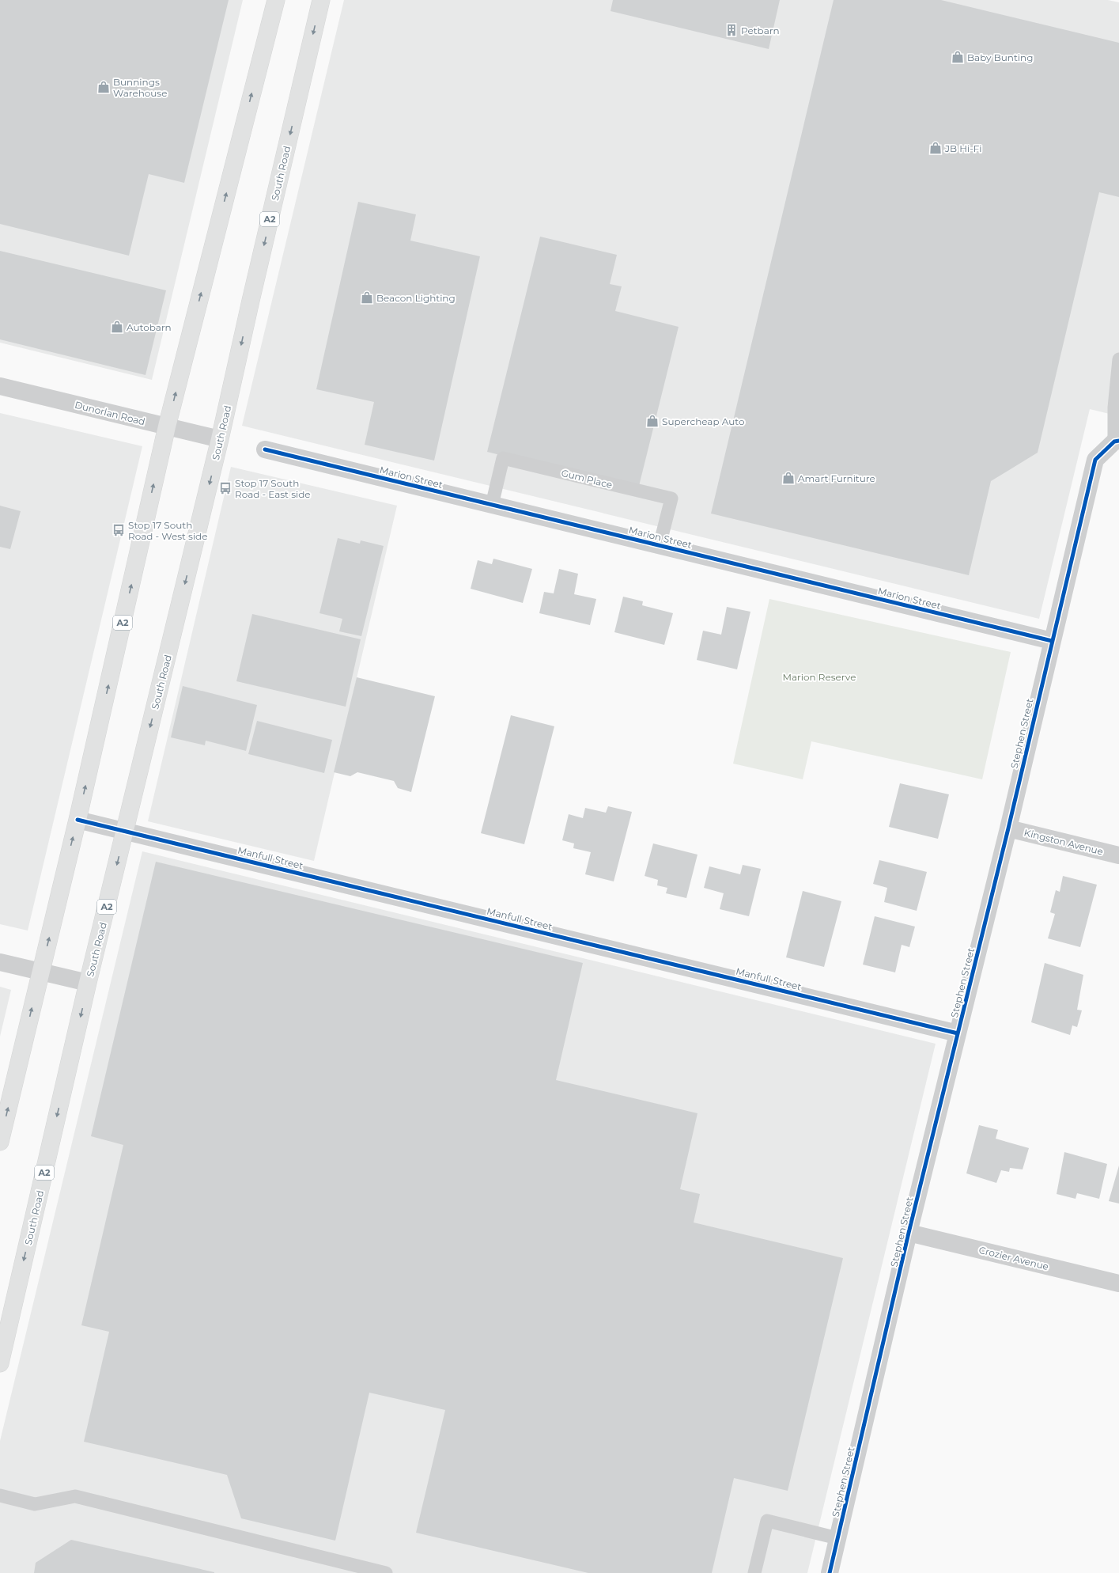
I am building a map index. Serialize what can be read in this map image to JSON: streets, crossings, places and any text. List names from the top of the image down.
{
  "streets": {
    "highway": ["South Road", "A2"],
    "street": [
      "Dunorlan Road",
      "Marion Street",
      "Stephen Street",
      "Kingston Avenue",
      "Manfull Street",
      "Crozier Avenue"
    ],
    "lane": ["Gum Place"]
  },
  "crossings": [
    ["South Road", "Dunorlan Road"],
    ["South Road", "Manfull Street"],
    ["A2", "Dunorlan Road"],
    ["A2", "Manfull Street"],
    ["Marion Street", "Gum Place"],
    ["Marion Street", "Stephen Street"],
    ["Stephen Street", "Kingston Avenue"],
    ["Stephen Street", "Manfull Street"],
    ["Stephen Street", "Crozier Avenue"]
  ],
  "parks": ["Marion Reserve"],
  "places": {
    "building": ["Petbarn"],
    "shop": [
      "Baby Bunting",
      "Bunnings Warehouse",
      "JB Hi-Fi",
      "Beacon Lighting",
      "Autobarn",
      "Supercheap Auto",
      "Amart Furniture"
    ],
    "bus stop": ["Stop 17 South Road - East side", "Stop 17 South Road - West side"]
  }
}
